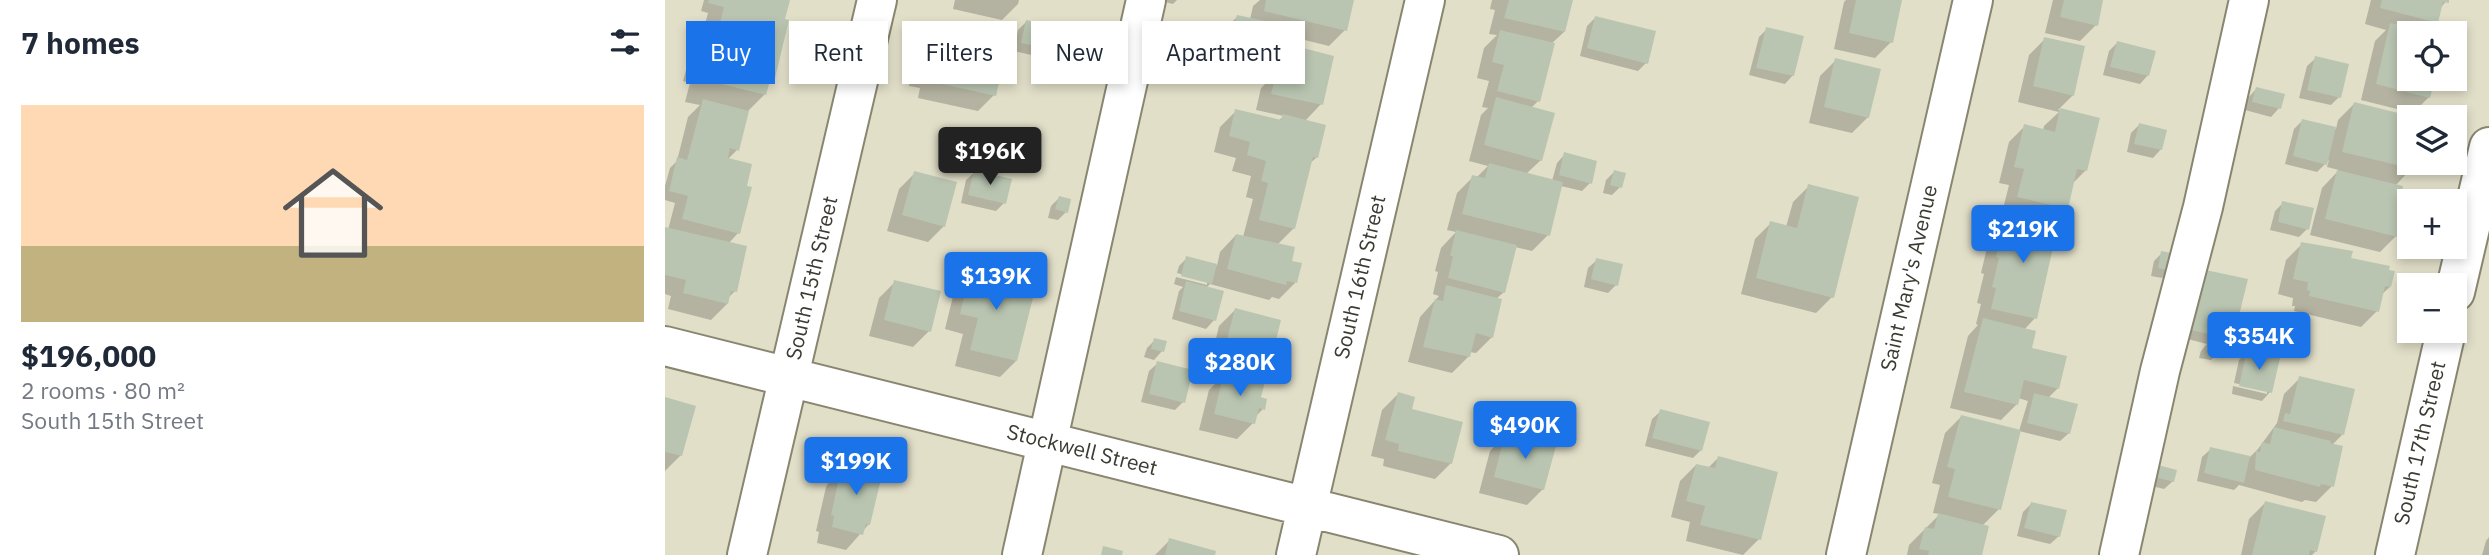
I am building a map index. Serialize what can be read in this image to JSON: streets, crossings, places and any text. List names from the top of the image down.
{
  "streets": {
    "street": [
      "South 16th Street",
      "South 15th Street",
      "Saint Mary's Avenue",
      "South 17th Street",
      "Stockwell Street"
    ]
  },
  "crossings": [
    ["South 16th Street", "Stockwell Street"],
    ["South 15th Street", "Stockwell Street"]
  ],
  "page": {
    "heading": "7 homes",
    "map_buttons": ["+", "−"],
    "chip": [
      "Buy",
      "Rent",
      "Filters",
      "New",
      "Apartment"
    ],
    "list": [
      {
        "name": "$196,000",
        "note": "2 rooms · 80 m² · South 15th Street"
      }
    ],
    "price": [
      "$196K",
      "$219K",
      "$139K",
      "$354K",
      "$280K",
      "$490K",
      "$199K"
    ]
  }
}
